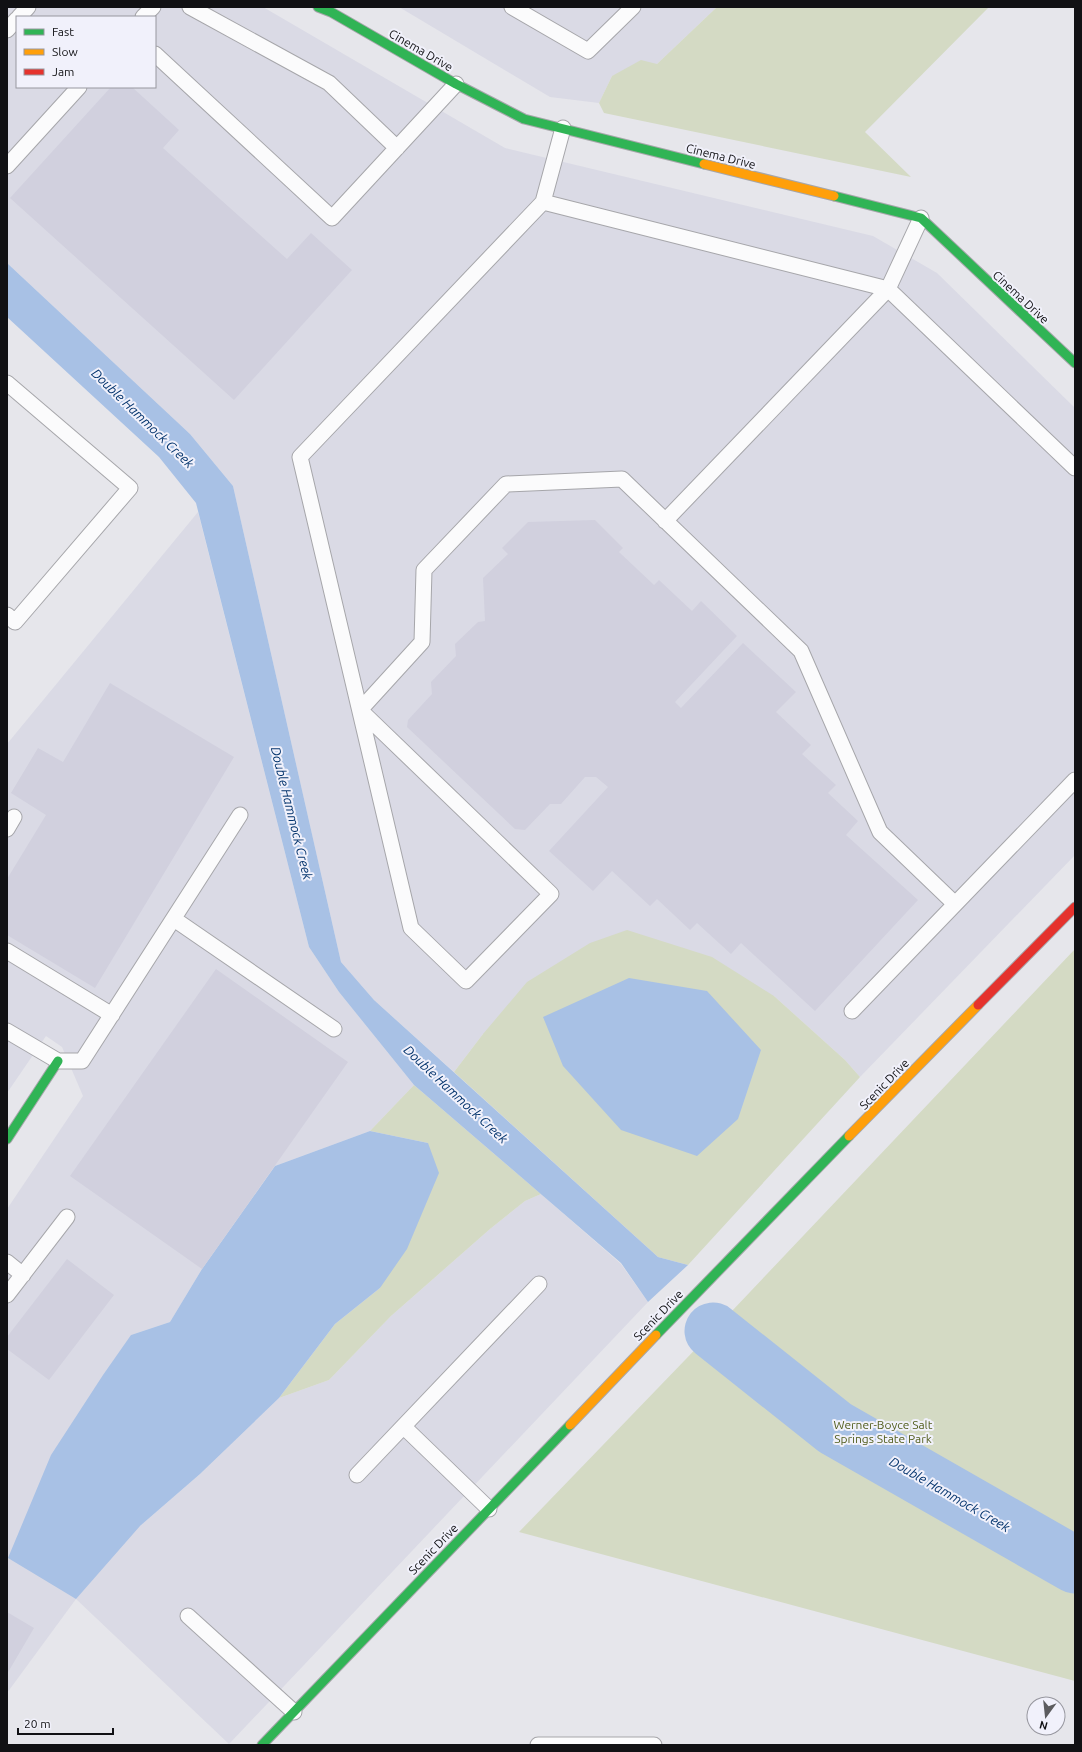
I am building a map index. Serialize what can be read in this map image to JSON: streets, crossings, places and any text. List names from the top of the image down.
{
  "streets": {
    "street": ["Cinema Drive", "Scenic Drive"]
  },
  "water": ["Double Hammock Creek"],
  "parks": ["Werner-Boyce Salt Springs State Park"],
  "legend": ["Fast", "Slow", "Jam"],
  "scale_bar": "20 m",
  "north": "bottom"
}
